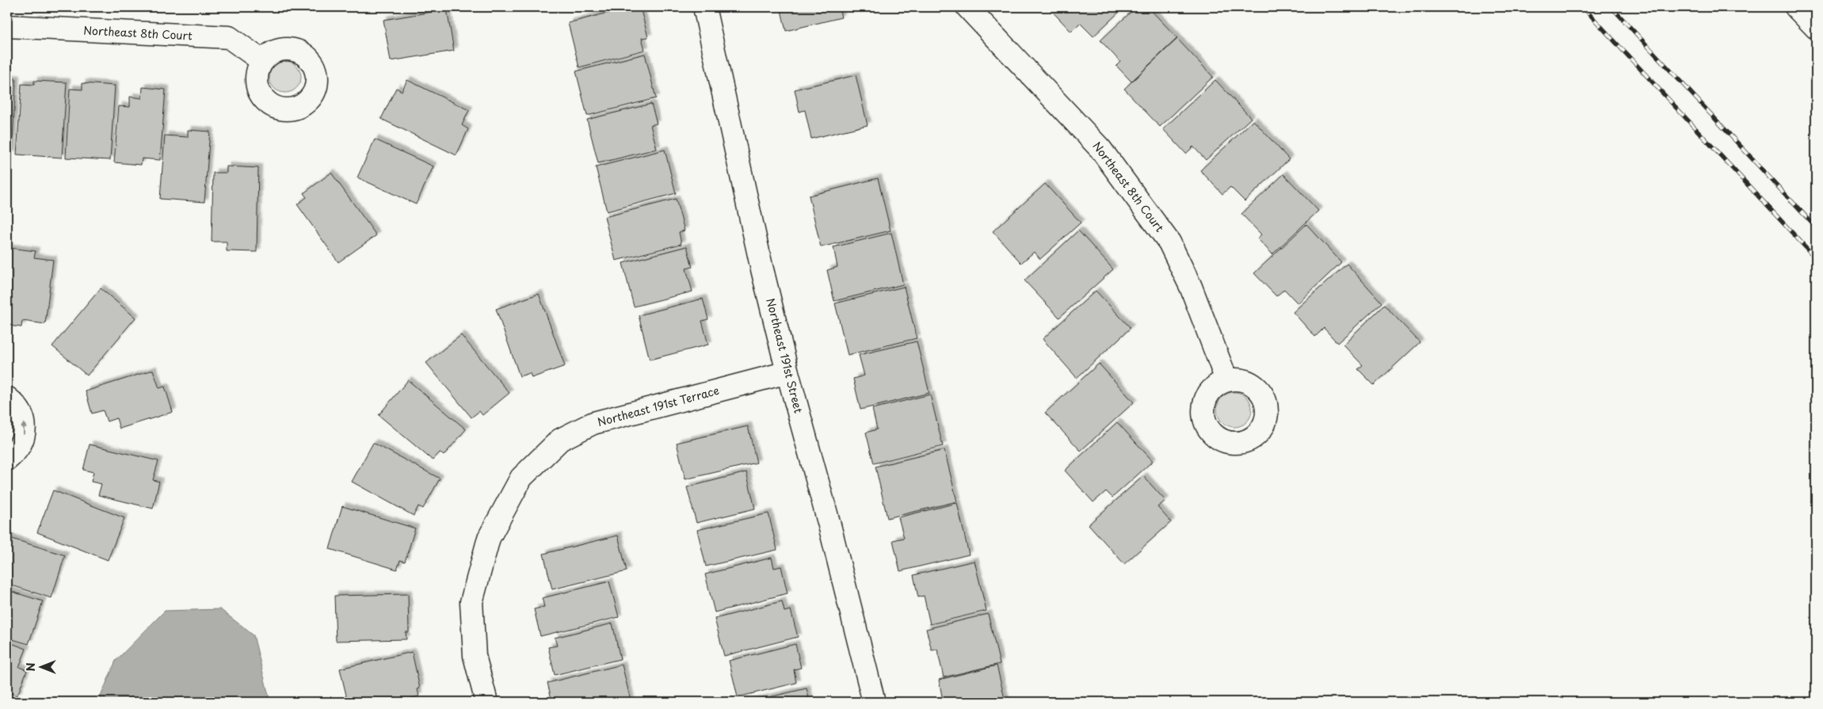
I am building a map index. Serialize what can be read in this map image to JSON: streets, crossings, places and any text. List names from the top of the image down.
{
  "streets": {
    "main road": ["Northeast 8th Court", "Northeast 191st Street", "Northeast 191st Terrace"]
  },
  "crossings": [
    ["Northeast 191st Street", "Northeast 191st Terrace"]
  ],
  "north": "left"
}
